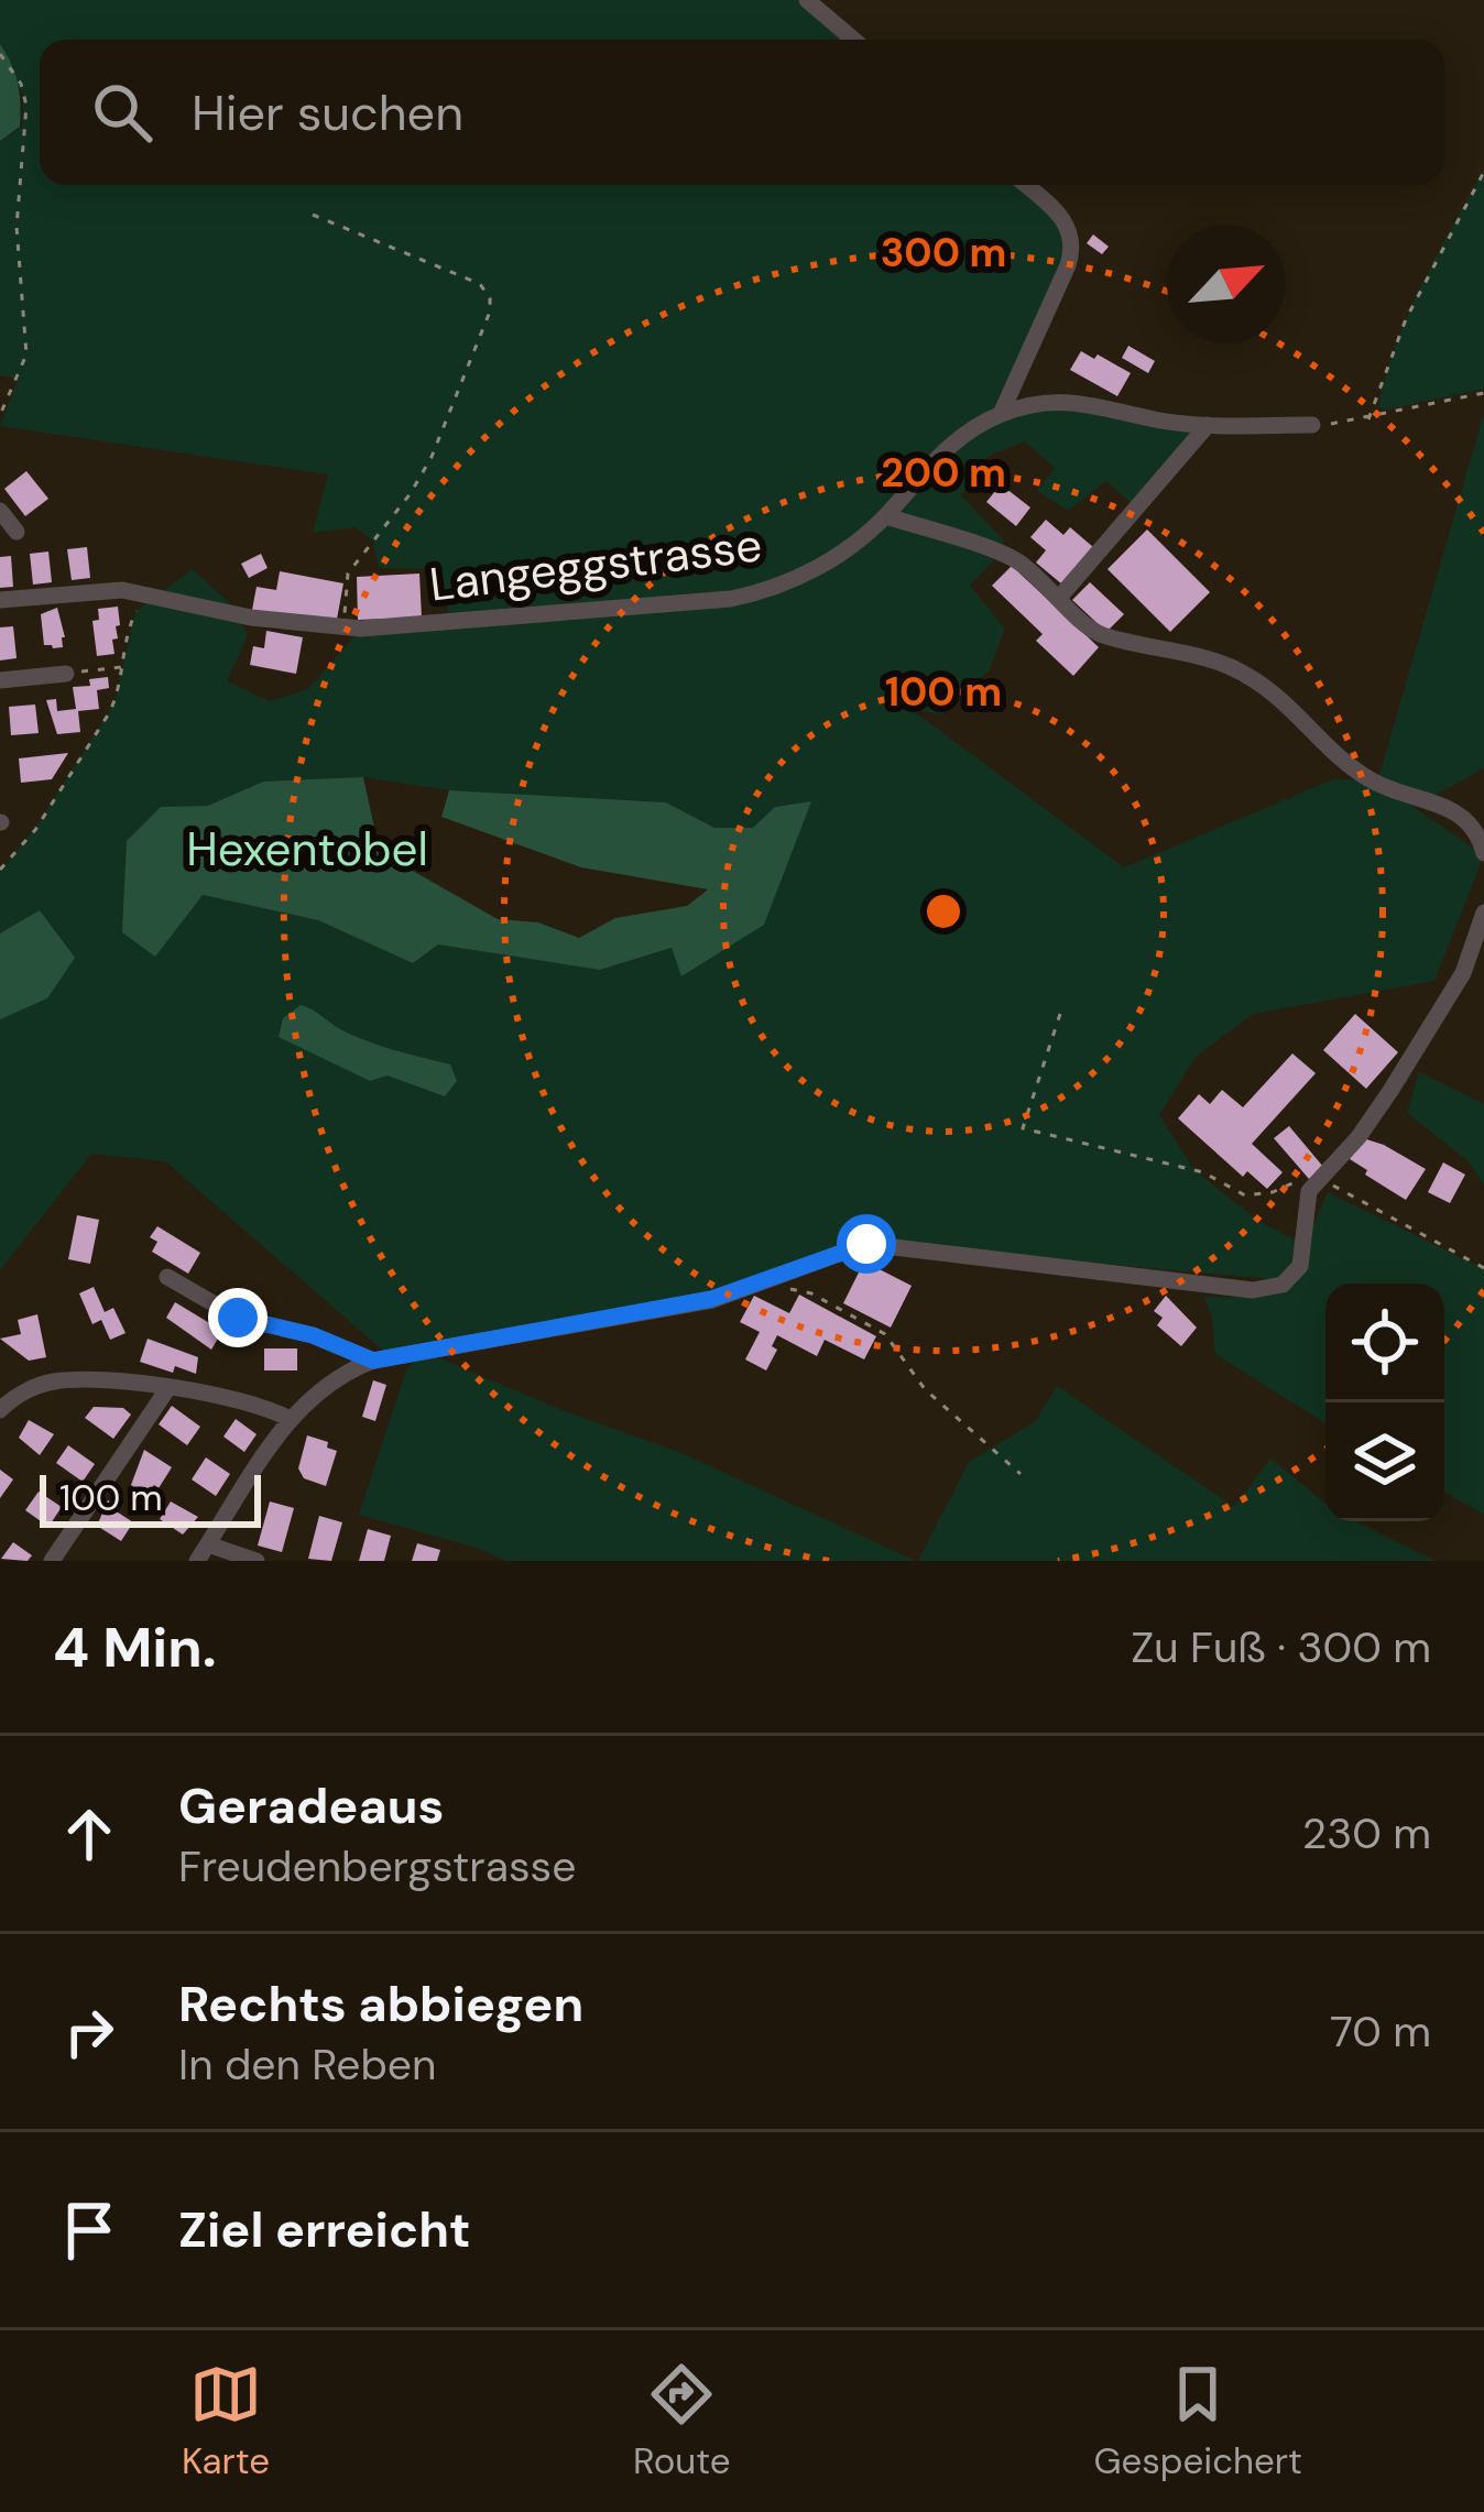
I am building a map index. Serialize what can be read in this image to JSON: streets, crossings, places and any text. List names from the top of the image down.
{
  "streets": {
    "street": ["Langeggstrasse"]
  },
  "parks": ["Hexentobel"],
  "scale_bar": "100 m",
  "north": "top right",
  "page": {
    "search": "Hier suchen",
    "scale": "100 m",
    "heading": ["4 Min.", "Zu Fuß · 300 m"],
    "list": [
      ["Geradeaus", "Freudenbergstrasse", "230 m"],
      ["Rechts abbiegen", "In den Reben", "70 m"],
      "Ziel erreicht"
    ],
    "nav": ["Karte", "Route", "Gespeichert"]
  },
  "rings": ["300 m", "200 m", "100 m"]
}
